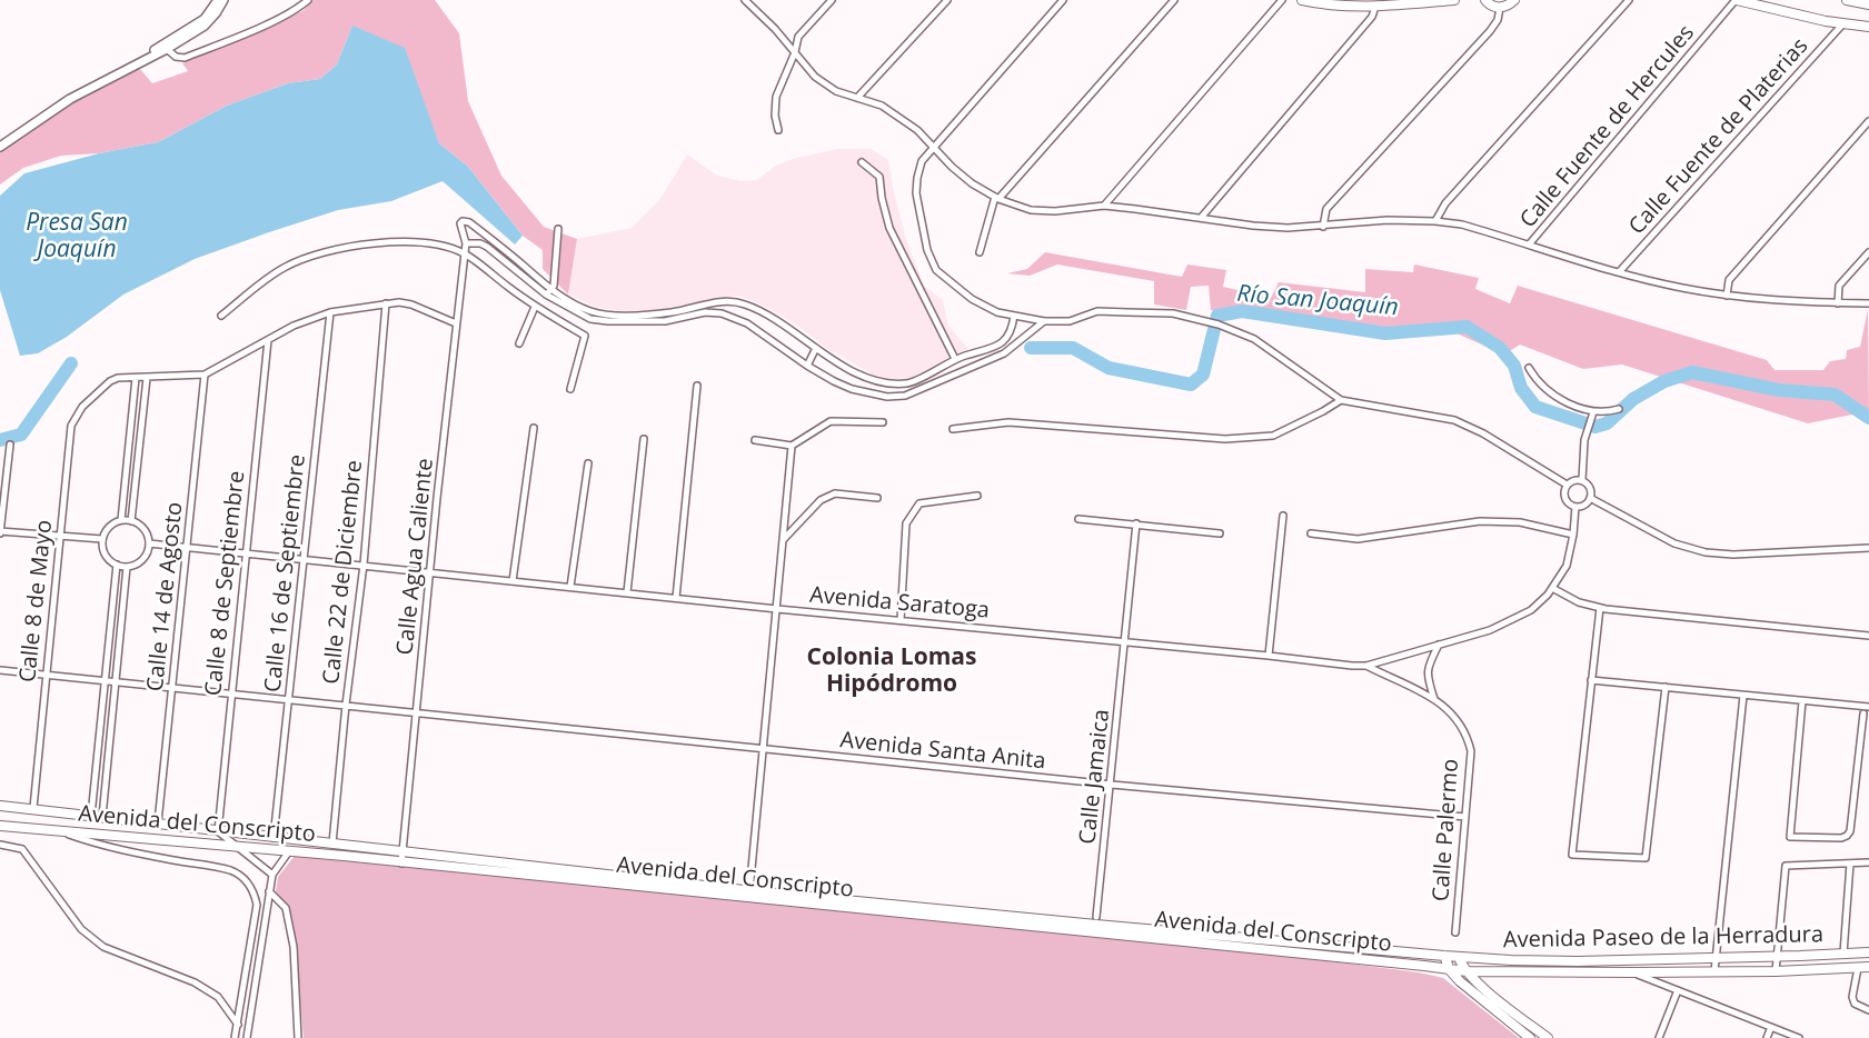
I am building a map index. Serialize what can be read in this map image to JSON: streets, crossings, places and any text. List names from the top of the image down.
{
  "streets": {
    "main road": ["Avenida del Conscripto", "Avenida Paseo de la Herradura"],
    "street": [
      "Calle Fuente de Hercules",
      "Calle Fuente de Platerias",
      "Calle Agua Caliente",
      "Calle 22 de Diciembre",
      "Calle 16 de Septiembre",
      "Calle 8 de Septiembre",
      "Calle 14 de Agosto",
      "Calle 8 de Mayo",
      "Avenida Saratoga",
      "Avenida Santa Anita",
      "Calle Jamaica",
      "Calle Palermo"
    ]
  },
  "crossings": [
    ["Calle Agua Caliente", "Avenida Saratoga"],
    ["Calle Agua Caliente", "Avenida Santa Anita"],
    ["Calle Agua Caliente", "Avenida del Conscripto"],
    ["Calle 22 de Diciembre", "Avenida Saratoga"],
    ["Calle 22 de Diciembre", "Avenida Santa Anita"],
    ["Calle 22 de Diciembre", "Avenida del Conscripto"],
    ["Calle 16 de Septiembre", "Avenida Saratoga"],
    ["Calle 16 de Septiembre", "Avenida Santa Anita"],
    ["Calle 16 de Septiembre", "Avenida del Conscripto"],
    ["Calle 8 de Septiembre", "Avenida Saratoga"],
    ["Calle 8 de Septiembre", "Avenida Santa Anita"],
    ["Calle 8 de Septiembre", "Avenida del Conscripto"],
    ["Calle 14 de Agosto", "Avenida Saratoga"],
    ["Calle 14 de Agosto", "Avenida Santa Anita"],
    ["Calle 14 de Agosto", "Avenida del Conscripto"],
    ["Calle 8 de Mayo", "Avenida Santa Anita"],
    ["Calle 8 de Mayo", "Avenida del Conscripto"],
    ["Avenida Saratoga", "Calle Jamaica"],
    ["Avenida Saratoga", "Calle Palermo"],
    ["Avenida Santa Anita", "Calle Jamaica"],
    ["Avenida Santa Anita", "Calle Palermo"],
    ["Avenida del Conscripto", "Avenida Paseo de la Herradura"]
  ],
  "districts": ["Colonia Lomas Hipódromo"],
  "water": ["Presa San Joaquín", "Río San Joaquín"]
}
